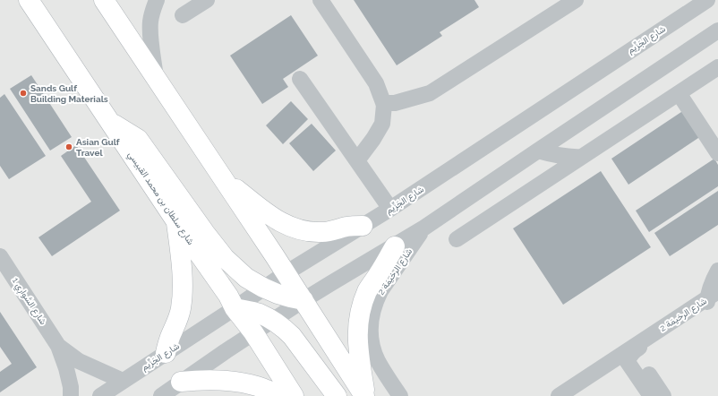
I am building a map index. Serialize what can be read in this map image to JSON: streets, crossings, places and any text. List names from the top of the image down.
{
  "streets": {
    "main road": ["شارع سلطان بن محمد القبيسي"],
    "street": ["شارع الجَزِّيم", "شارع الرخيمَة 2", "شارع السَّوارِي 1"]
  },
  "crossings": [
    ["شارع الجَزِّيم", "شارع سلطان بن محمد القبيسي"],
    ["شارع الجَزِّيم", "شارع السَّوارِي 1"]
  ],
  "places": ["Sands Gulf Building Materials", "Asian Gulf Travel"]
}
